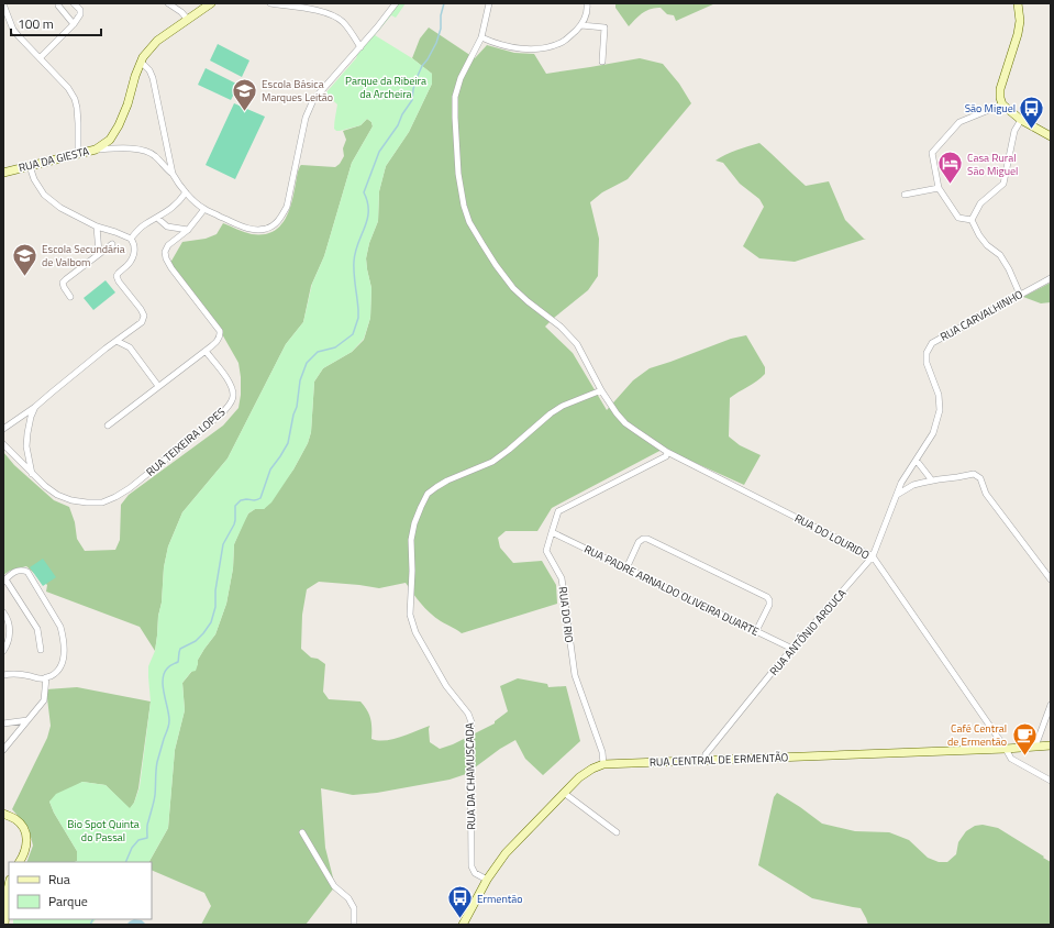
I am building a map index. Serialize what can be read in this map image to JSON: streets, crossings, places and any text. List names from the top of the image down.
{
  "streets": {
    "street": [
      "RUA DA GIESTA",
      "RUA CARVALHINHO",
      "RUA TEIXEIRA LOPES",
      "RUA DO LOURIDO",
      "RUA PADRE ARNALDO OLIVEIRA DUARTE",
      "RUA DO RIO",
      "RUA ANTÓNIO AROUCA",
      "RUA CENTRAL DE ERMENTÃO",
      "RUA DA CHAMUSCADA"
    ]
  },
  "crossings": [
    ["RUA CARVALHINHO", "RUA ANTÓNIO AROUCA"],
    ["RUA DO LOURIDO", "RUA DO RIO"],
    ["RUA DO LOURIDO", "RUA ANTÓNIO AROUCA"],
    ["RUA DO LOURIDO", "RUA CENTRAL DE ERMENTÃO"],
    ["RUA DO LOURIDO", "RUA DA CHAMUSCADA"],
    ["RUA PADRE ARNALDO OLIVEIRA DUARTE", "RUA DO RIO"],
    ["RUA PADRE ARNALDO OLIVEIRA DUARTE", "RUA ANTÓNIO AROUCA"],
    ["RUA DO RIO", "RUA CENTRAL DE ERMENTÃO"],
    ["RUA ANTÓNIO AROUCA", "RUA CENTRAL DE ERMENTÃO"],
    ["RUA CENTRAL DE ERMENTÃO", "RUA DA CHAMUSCADA"]
  ],
  "parks": ["Parque da Ribeira da Archeira", "Bio Spot Quinta do Passal"],
  "places": {
    "school or university": ["Escola Básica Marques Leitão", "Escola Secundária de Valbom"],
    "bus stop": ["São Miguel", "Ermentão"],
    "hotel": ["Casa Rural São Miguel"],
    "cafe": ["Café Central de Ermentão"]
  },
  "legend": ["Rua", "Parque"],
  "scale_bar": "100 m"
}
